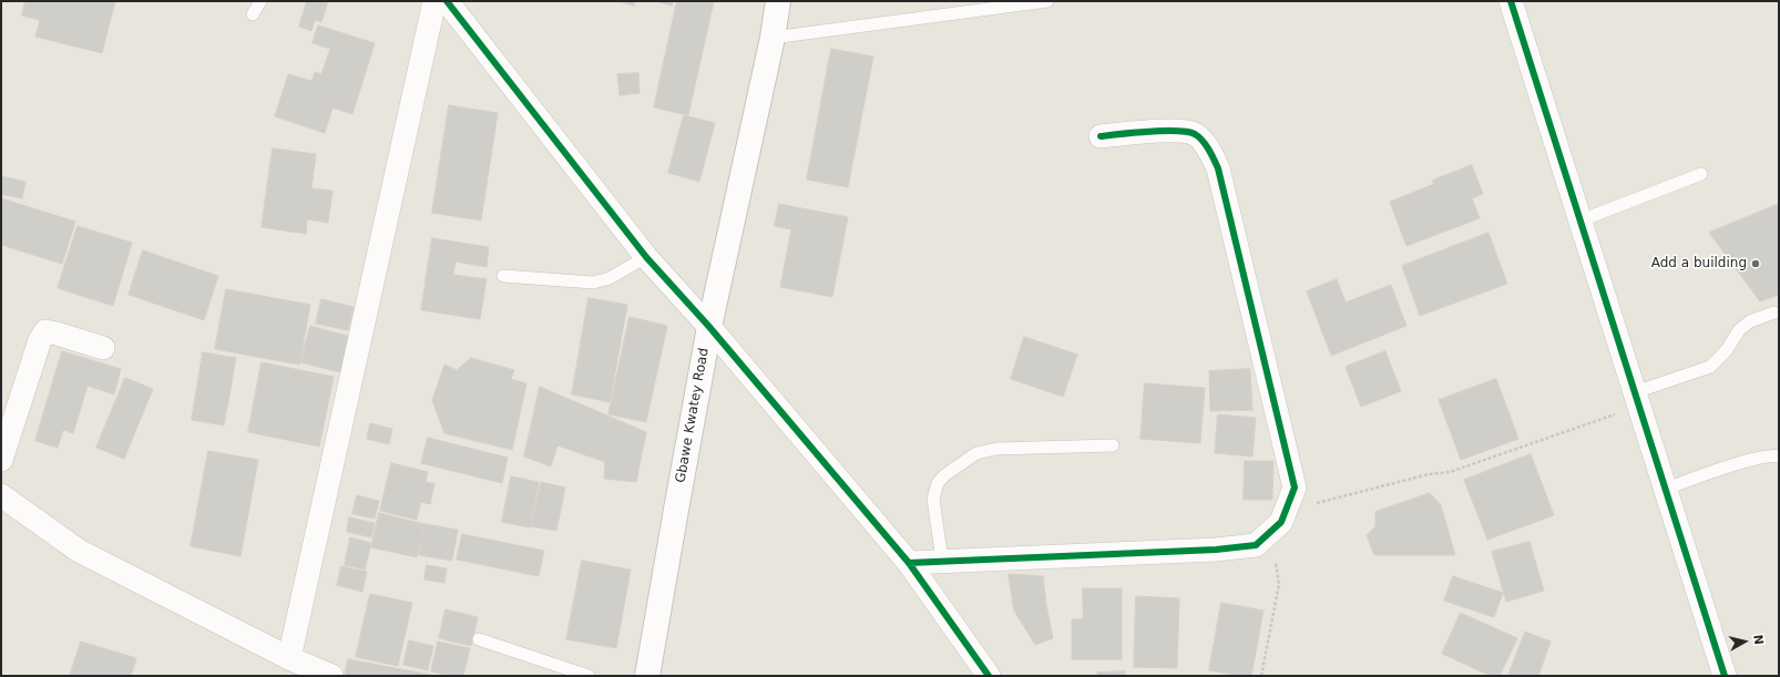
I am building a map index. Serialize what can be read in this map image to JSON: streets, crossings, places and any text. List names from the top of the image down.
{
  "streets": {
    "street": ["Gbawe Kwatey Road"]
  },
  "places": ["Add a building"],
  "north": "right"
}
